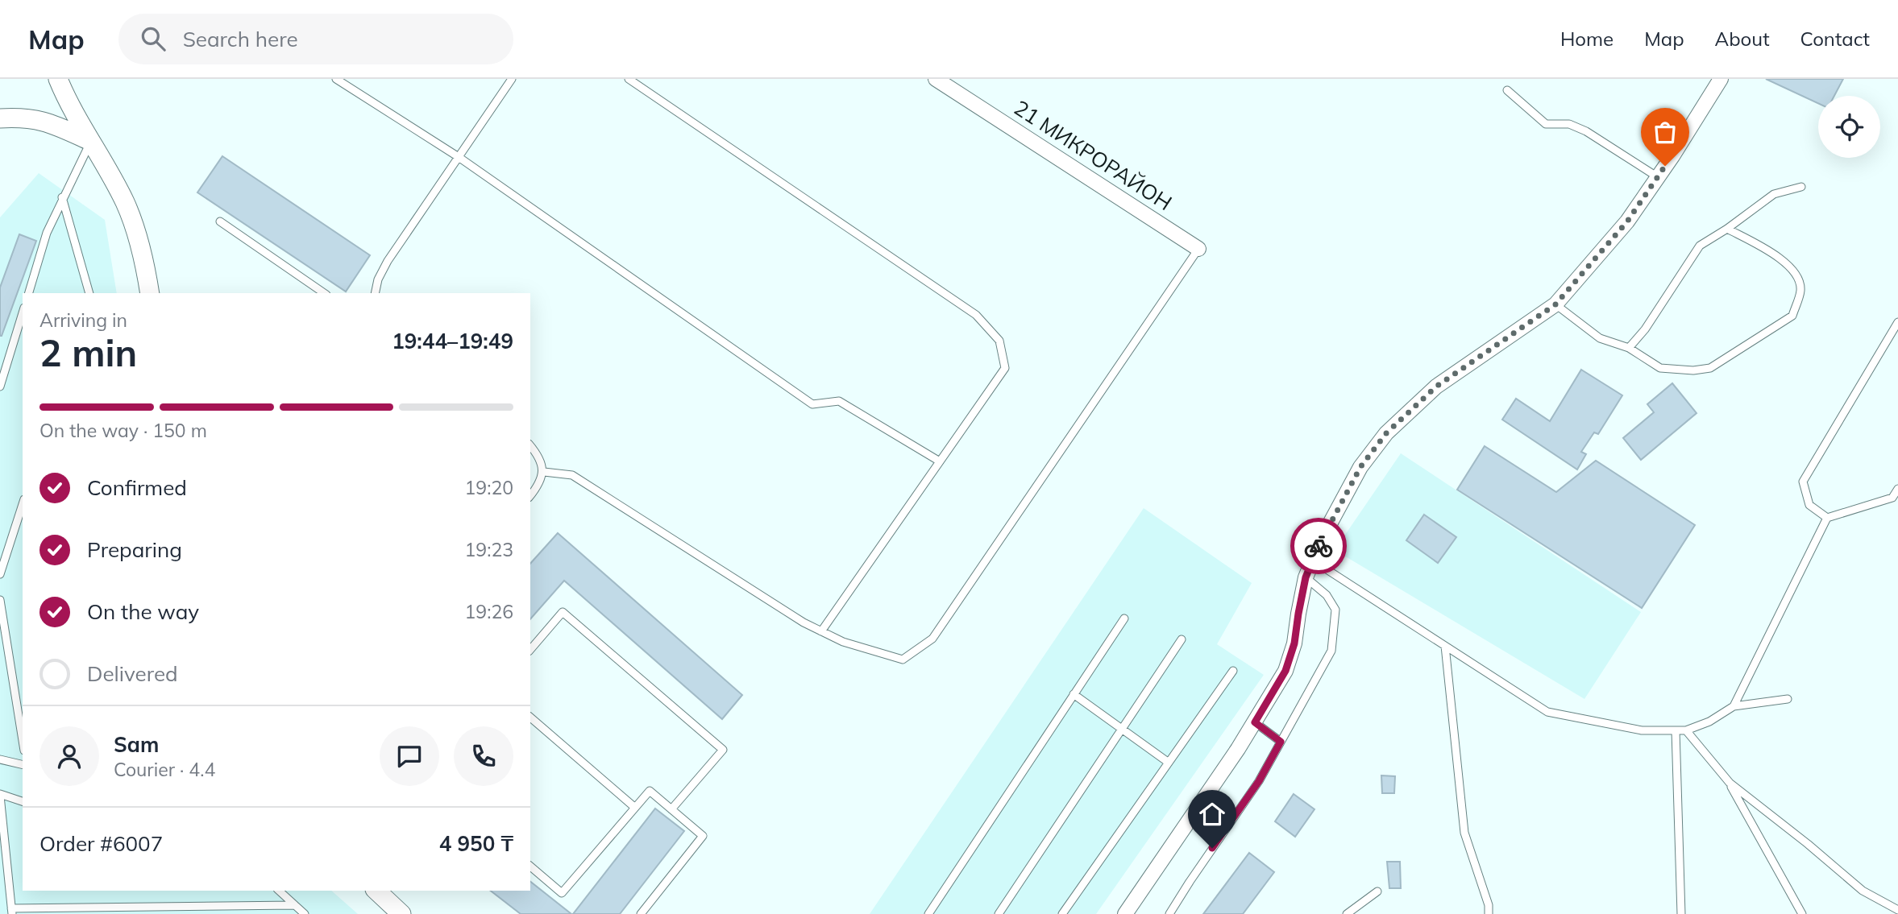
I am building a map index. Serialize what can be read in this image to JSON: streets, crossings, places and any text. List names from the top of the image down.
{
  "streets": {
    "street": ["21 МИКРОРАЙОН"]
  },
  "page": {
    "header": "Map",
    "search": "Search here",
    "nav": [
      "Home",
      "Map",
      "About",
      "Contact"
    ],
    "heading": ["2 min", "Arriving in", "19:44–19:49"],
    "panel": [
      "Sam",
      "Courier · 4.4",
      "Order #6007",
      "4 950 ₸"
    ],
    "bar": "On the way · 150 m",
    "list": [
      ["Confirmed", "19:20"],
      ["Preparing", "19:23"],
      ["On the way", "19:26"],
      "Delivered"
    ]
  }
}
